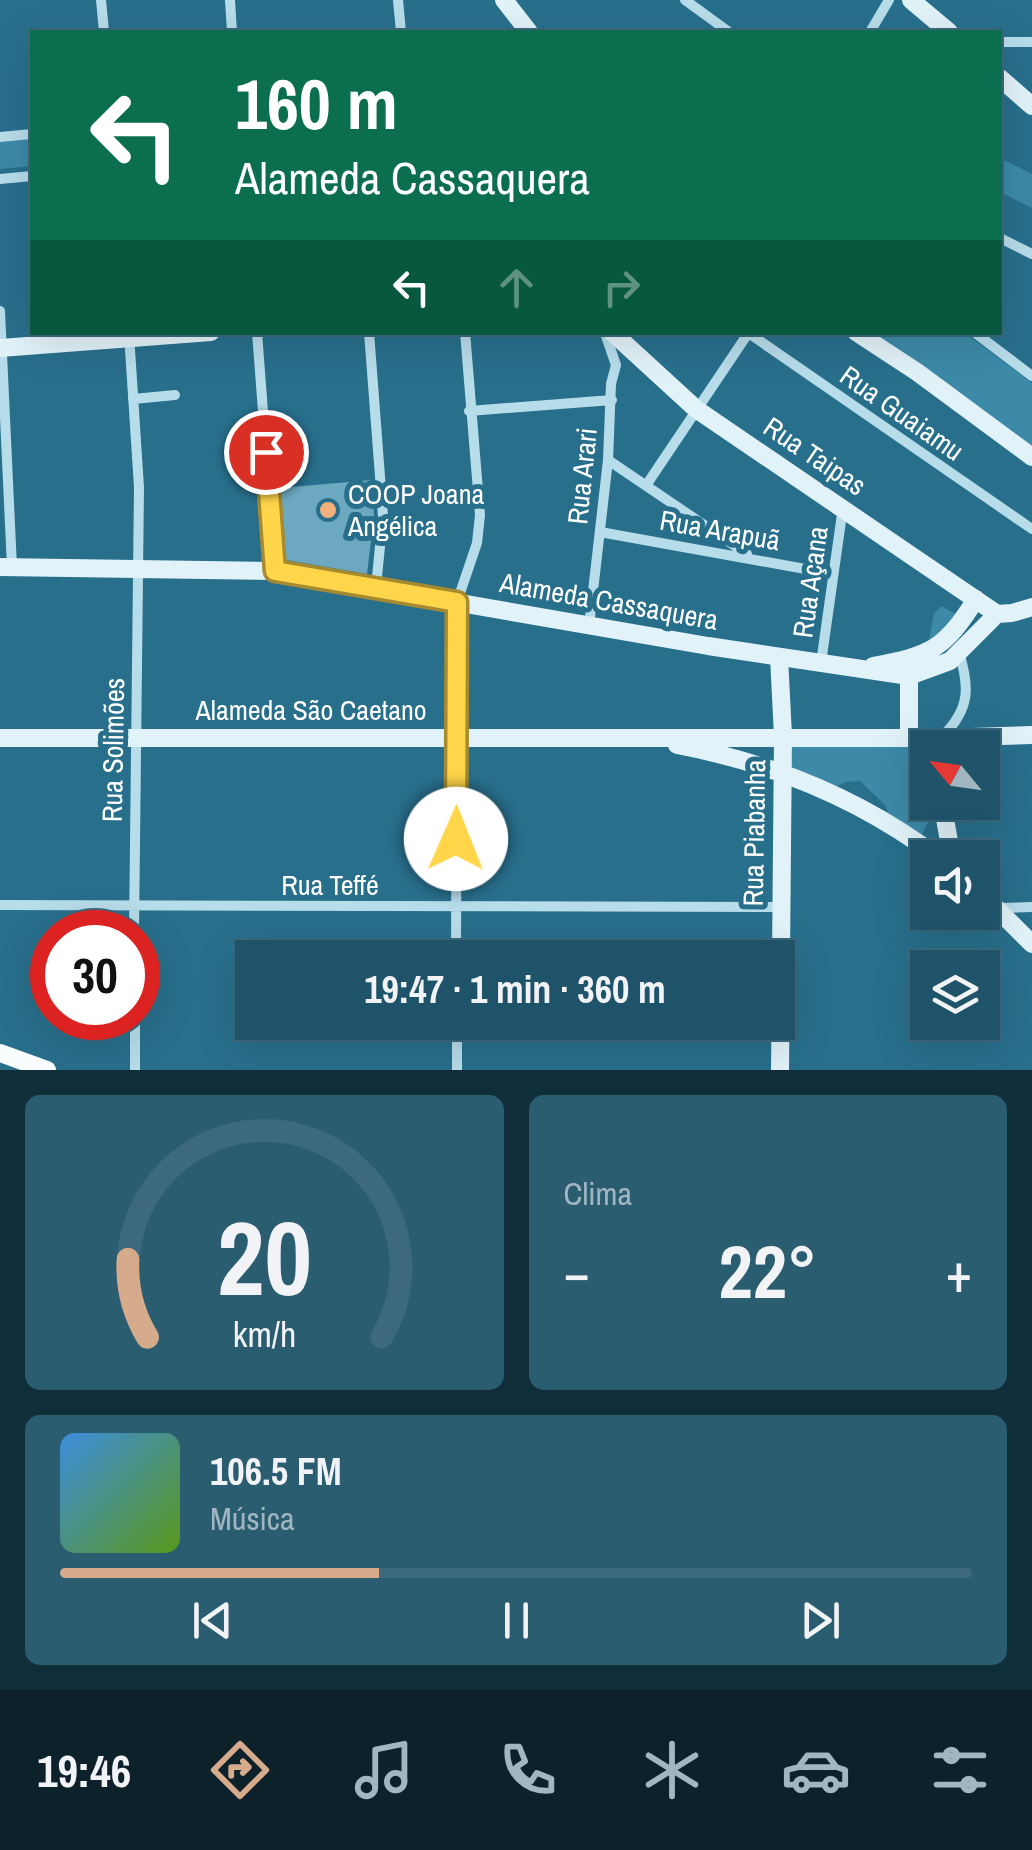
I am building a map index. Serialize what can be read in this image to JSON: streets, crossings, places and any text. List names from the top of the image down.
{
  "streets": {
    "street": [
      "Rua Guaiamu",
      "Rua Taipas",
      "Rua Arari",
      "Rua Arapuã",
      "Rua Açana",
      "Alameda Cassaquera",
      "Alameda São Caetano",
      "Rua Solimões",
      "Rua Piabanha",
      "Rua Teffé"
    ]
  },
  "crossings": [
    ["Rua Taipas", "Rua Açana"],
    ["Rua Arari", "Rua Arapuã"],
    ["Rua Arari", "Alameda Cassaquera"],
    ["Rua Arapuã", "Rua Açana"],
    ["Rua Açana", "Alameda Cassaquera"],
    ["Alameda Cassaquera", "Rua Solimões"],
    ["Alameda Cassaquera", "Rua Piabanha"],
    ["Alameda São Caetano", "Rua Solimões"],
    ["Alameda São Caetano", "Rua Piabanha"],
    ["Rua Solimões", "Rua Teffé"],
    ["Rua Piabanha", "Rua Teffé"]
  ],
  "places": ["COOP Joana Angélica"],
  "north": "top left",
  "page": {
    "turn": ["160 m", "Alameda Cassaquera"],
    "limit": "30",
    "trip": "19:47 · 1 min · 360 m",
    "tile": "Clima",
    "heat": ["−", "22°", "+"],
    "song": ["106.5 FM", "Música"],
    "tabs": "19:46",
    "gauge": ["20", "km/h"]
  }
}
